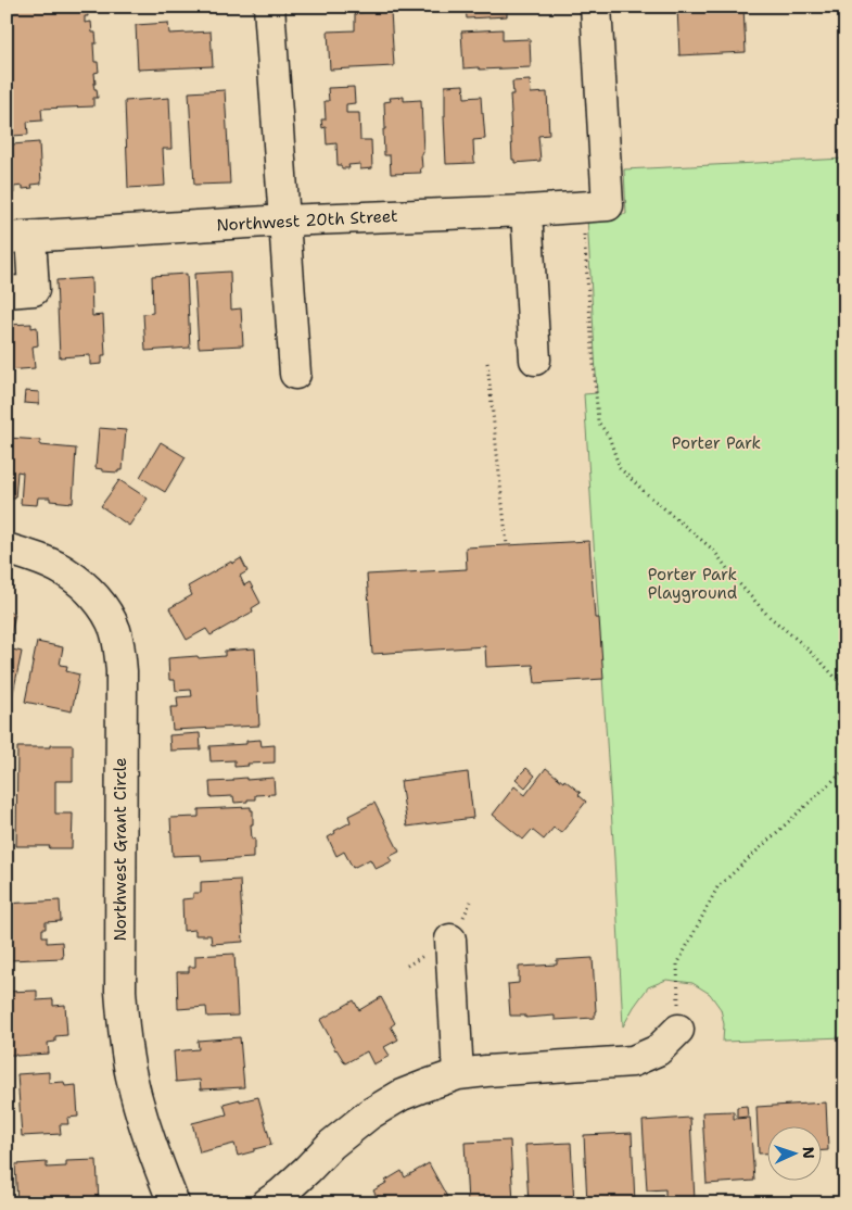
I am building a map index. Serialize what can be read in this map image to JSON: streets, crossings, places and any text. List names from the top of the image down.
{
  "streets": {
    "street": ["Northwest 20th Street", "Northwest Grant Circle"]
  },
  "parks": ["Porter Park", "Porter Park Playground"],
  "north": "right"
}
